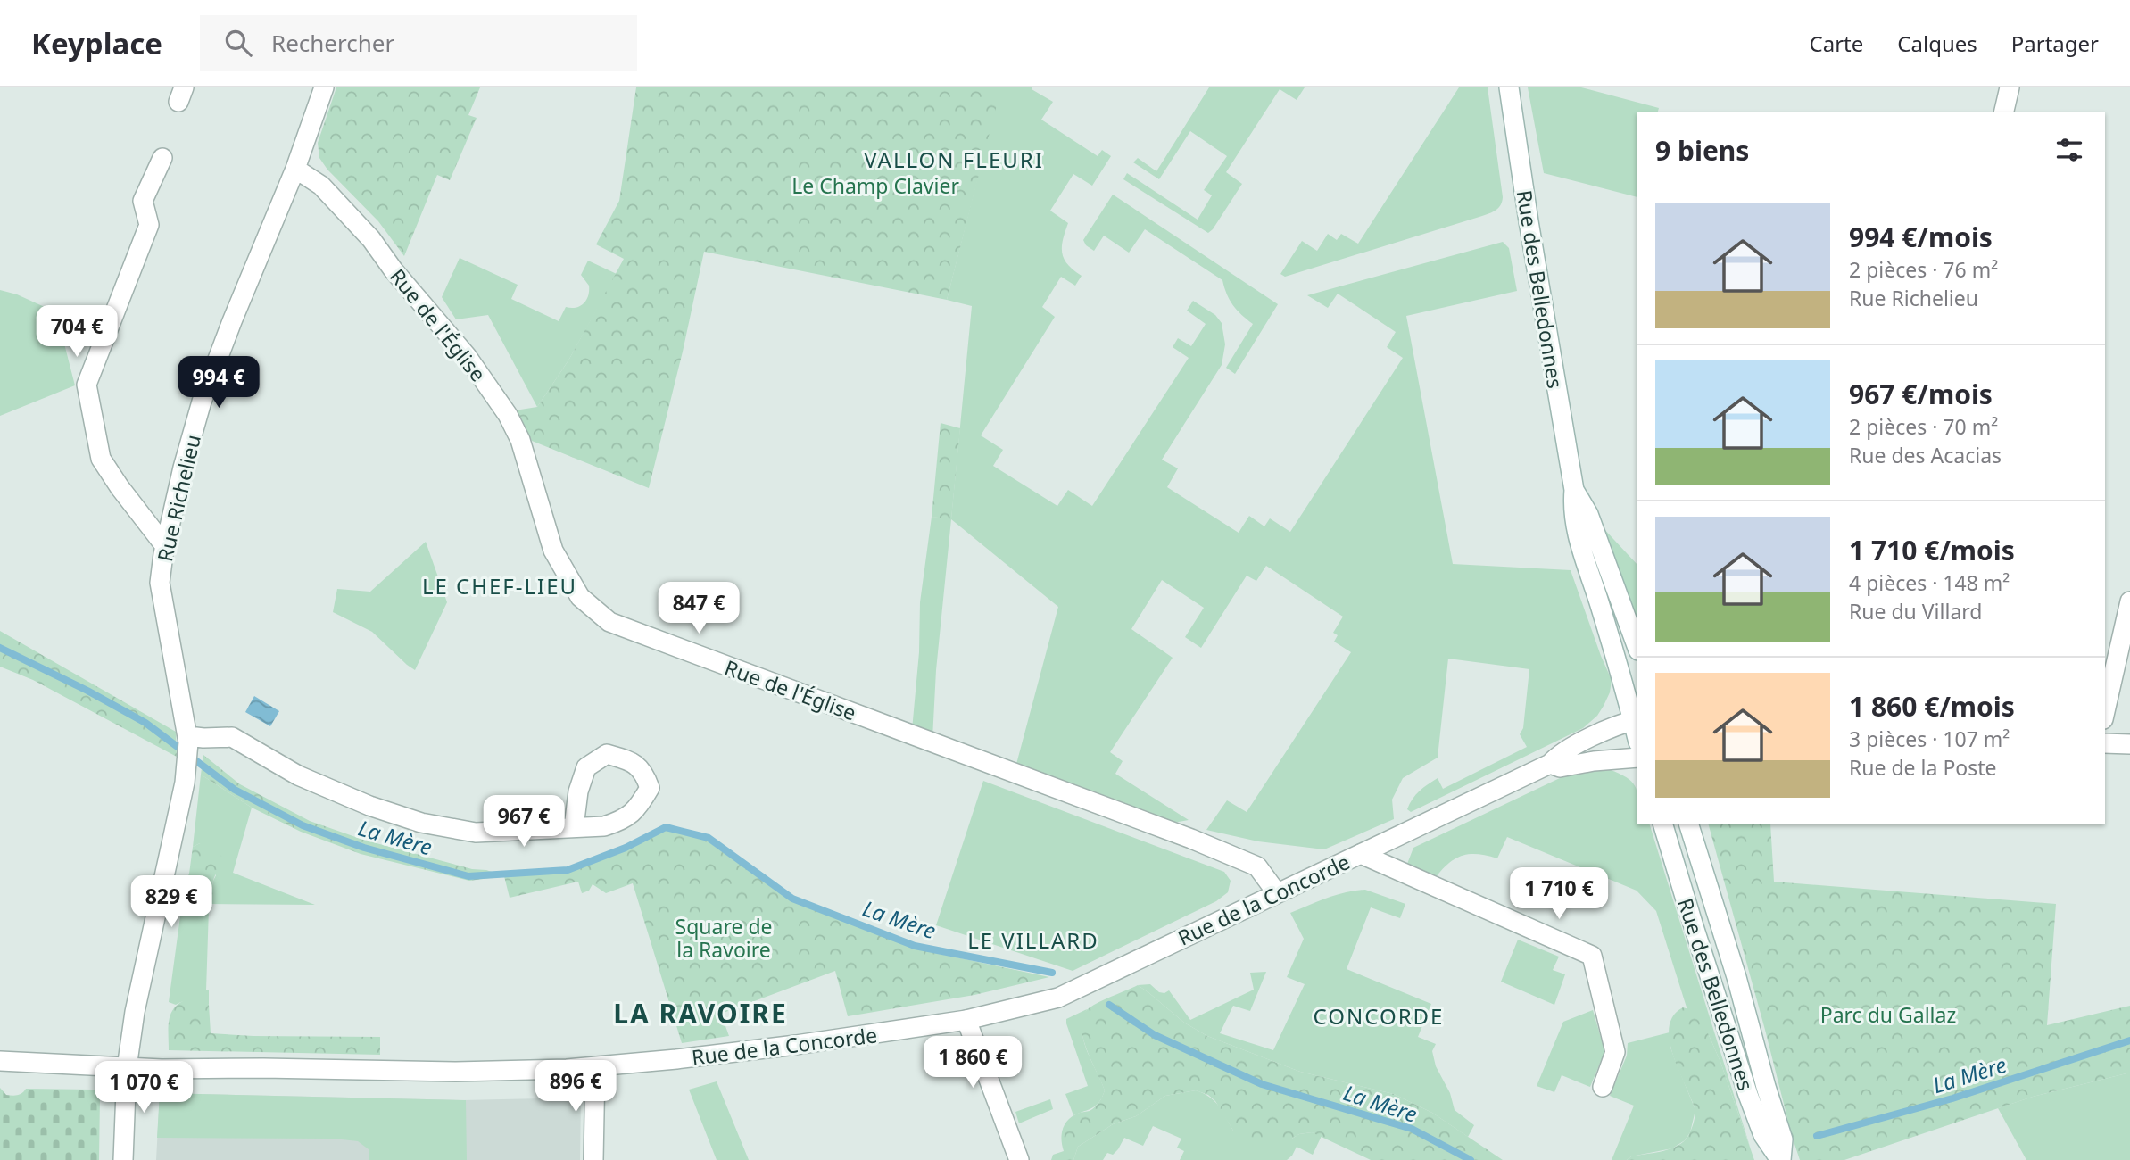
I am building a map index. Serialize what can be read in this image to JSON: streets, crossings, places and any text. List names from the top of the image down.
{
  "streets": {
    "street": [
      "Rue des Belledonnes",
      "Rue de l'Église",
      "Rue Richelieu",
      "Rue de la Concorde"
    ]
  },
  "crossings": [
    ["Rue des Belledonnes", "Rue de la Concorde"],
    ["Rue de l'Église", "Rue Richelieu"],
    ["Rue de l'Église", "Rue de la Concorde"],
    ["Rue Richelieu", "Rue de la Concorde"]
  ],
  "districts": [
    "VALLON FLEURI",
    "LE CHEF-LIEU",
    "LE VILLARD",
    "LA RAVOIRE",
    "CONCORDE"
  ],
  "water": ["La Mère"],
  "parks": ["Le Champ Clavier", "Square de la Ravoire", "Parc du Gallaz"],
  "page": {
    "header": "Keyplace",
    "search": "Rechercher",
    "nav": ["Carte", "Calques", "Partager"],
    "heading": "9 biens",
    "list": [
      {
        "name": "994 €/mois",
        "note": "2 pièces · 76 m² · Rue Richelieu"
      },
      {
        "name": "967 €/mois",
        "note": "2 pièces · 70 m² · Rue des Acacias"
      },
      {
        "name": "1 710 €/mois",
        "note": "4 pièces · 148 m² · Rue du Villard"
      },
      {
        "name": "1 860 €/mois",
        "note": "3 pièces · 107 m² · Rue de la Poste"
      }
    ],
    "price": [
      "704 €",
      "994 €",
      "847 €",
      "967 €",
      "1 710 €",
      "829 €",
      "1 860 €",
      "896 €",
      "1 070 €"
    ]
  }
}
